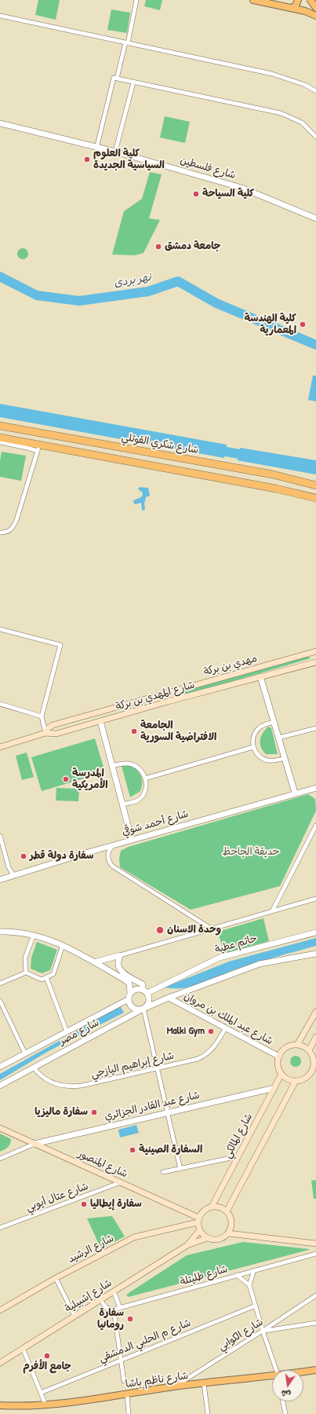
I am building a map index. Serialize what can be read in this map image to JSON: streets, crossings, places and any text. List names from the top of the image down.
{
  "streets": {
    "highway": ["شارع شكري القوتلي"],
    "main road": [
      "مهدي بن بركة",
      "شارع المهدي بن بركة",
      "شارع المالكي",
      "شارع المنصور",
      "شارع الرشيد",
      "شارع إشبيلية",
      "شارع ناظم باشا"
    ],
    "street": [
      "شارع فلسطين",
      "شارع أحمد شوقي",
      "حاتم عطية",
      "شارع عبد الملك بن مروان",
      "شارع مصر",
      "شارع إبراهيم اليازجي",
      "شارع عبد القادر الجزائري",
      "شارع عتال أيوبي",
      "شارع طليتلة",
      "شارع الكوابي",
      "شارع م الحلبي الدمشقي"
    ]
  },
  "crossings": [
    ["مهدي بن بركة", "شارع المهدي بن بركة"],
    ["حاتم عطية", "شارع مصر"],
    ["شارع عبد الملك بن مروان", "شارع مصر"],
    ["شارع عبد الملك بن مروان", "شارع إبراهيم اليازجي"],
    ["شارع عبد الملك بن مروان", "شارع المالكي"],
    ["شارع مصر", "شارع إبراهيم اليازجي"],
    ["شارع عبد القادر الجزائري", "شارع المالكي"],
    ["شارع عبد القادر الجزائري", "شارع المنصور"],
    ["شارع المالكي", "شارع المنصور"],
    ["شارع المالكي", "شارع الرشيد"],
    ["شارع المنصور", "شارع عتال أيوبي"],
    ["شارع المنصور", "شارع الرشيد"],
    ["شارع الكوابي", "شارع ناظم باشا"]
  ],
  "water": ["نهر بردى"],
  "parks": ["حديقة الجاحظ"],
  "places": [
    "كلية العلوم السياسية الجديدة",
    "كلية السياحة",
    "جامعة دمشق",
    "كلية الهندسة المعمارية",
    "الجامعة الافتراضية السورية",
    "المدرسة الأمريكية",
    "سفارة دولة قطر",
    "وحدة الاسنان",
    "Malki Gym",
    "سفارة ماليزيا",
    "السفارة الصينية",
    "سفارة إيطاليا",
    "سفارة رومانيا",
    "جامع الأفرم"
  ],
  "north": "bottom"
}
